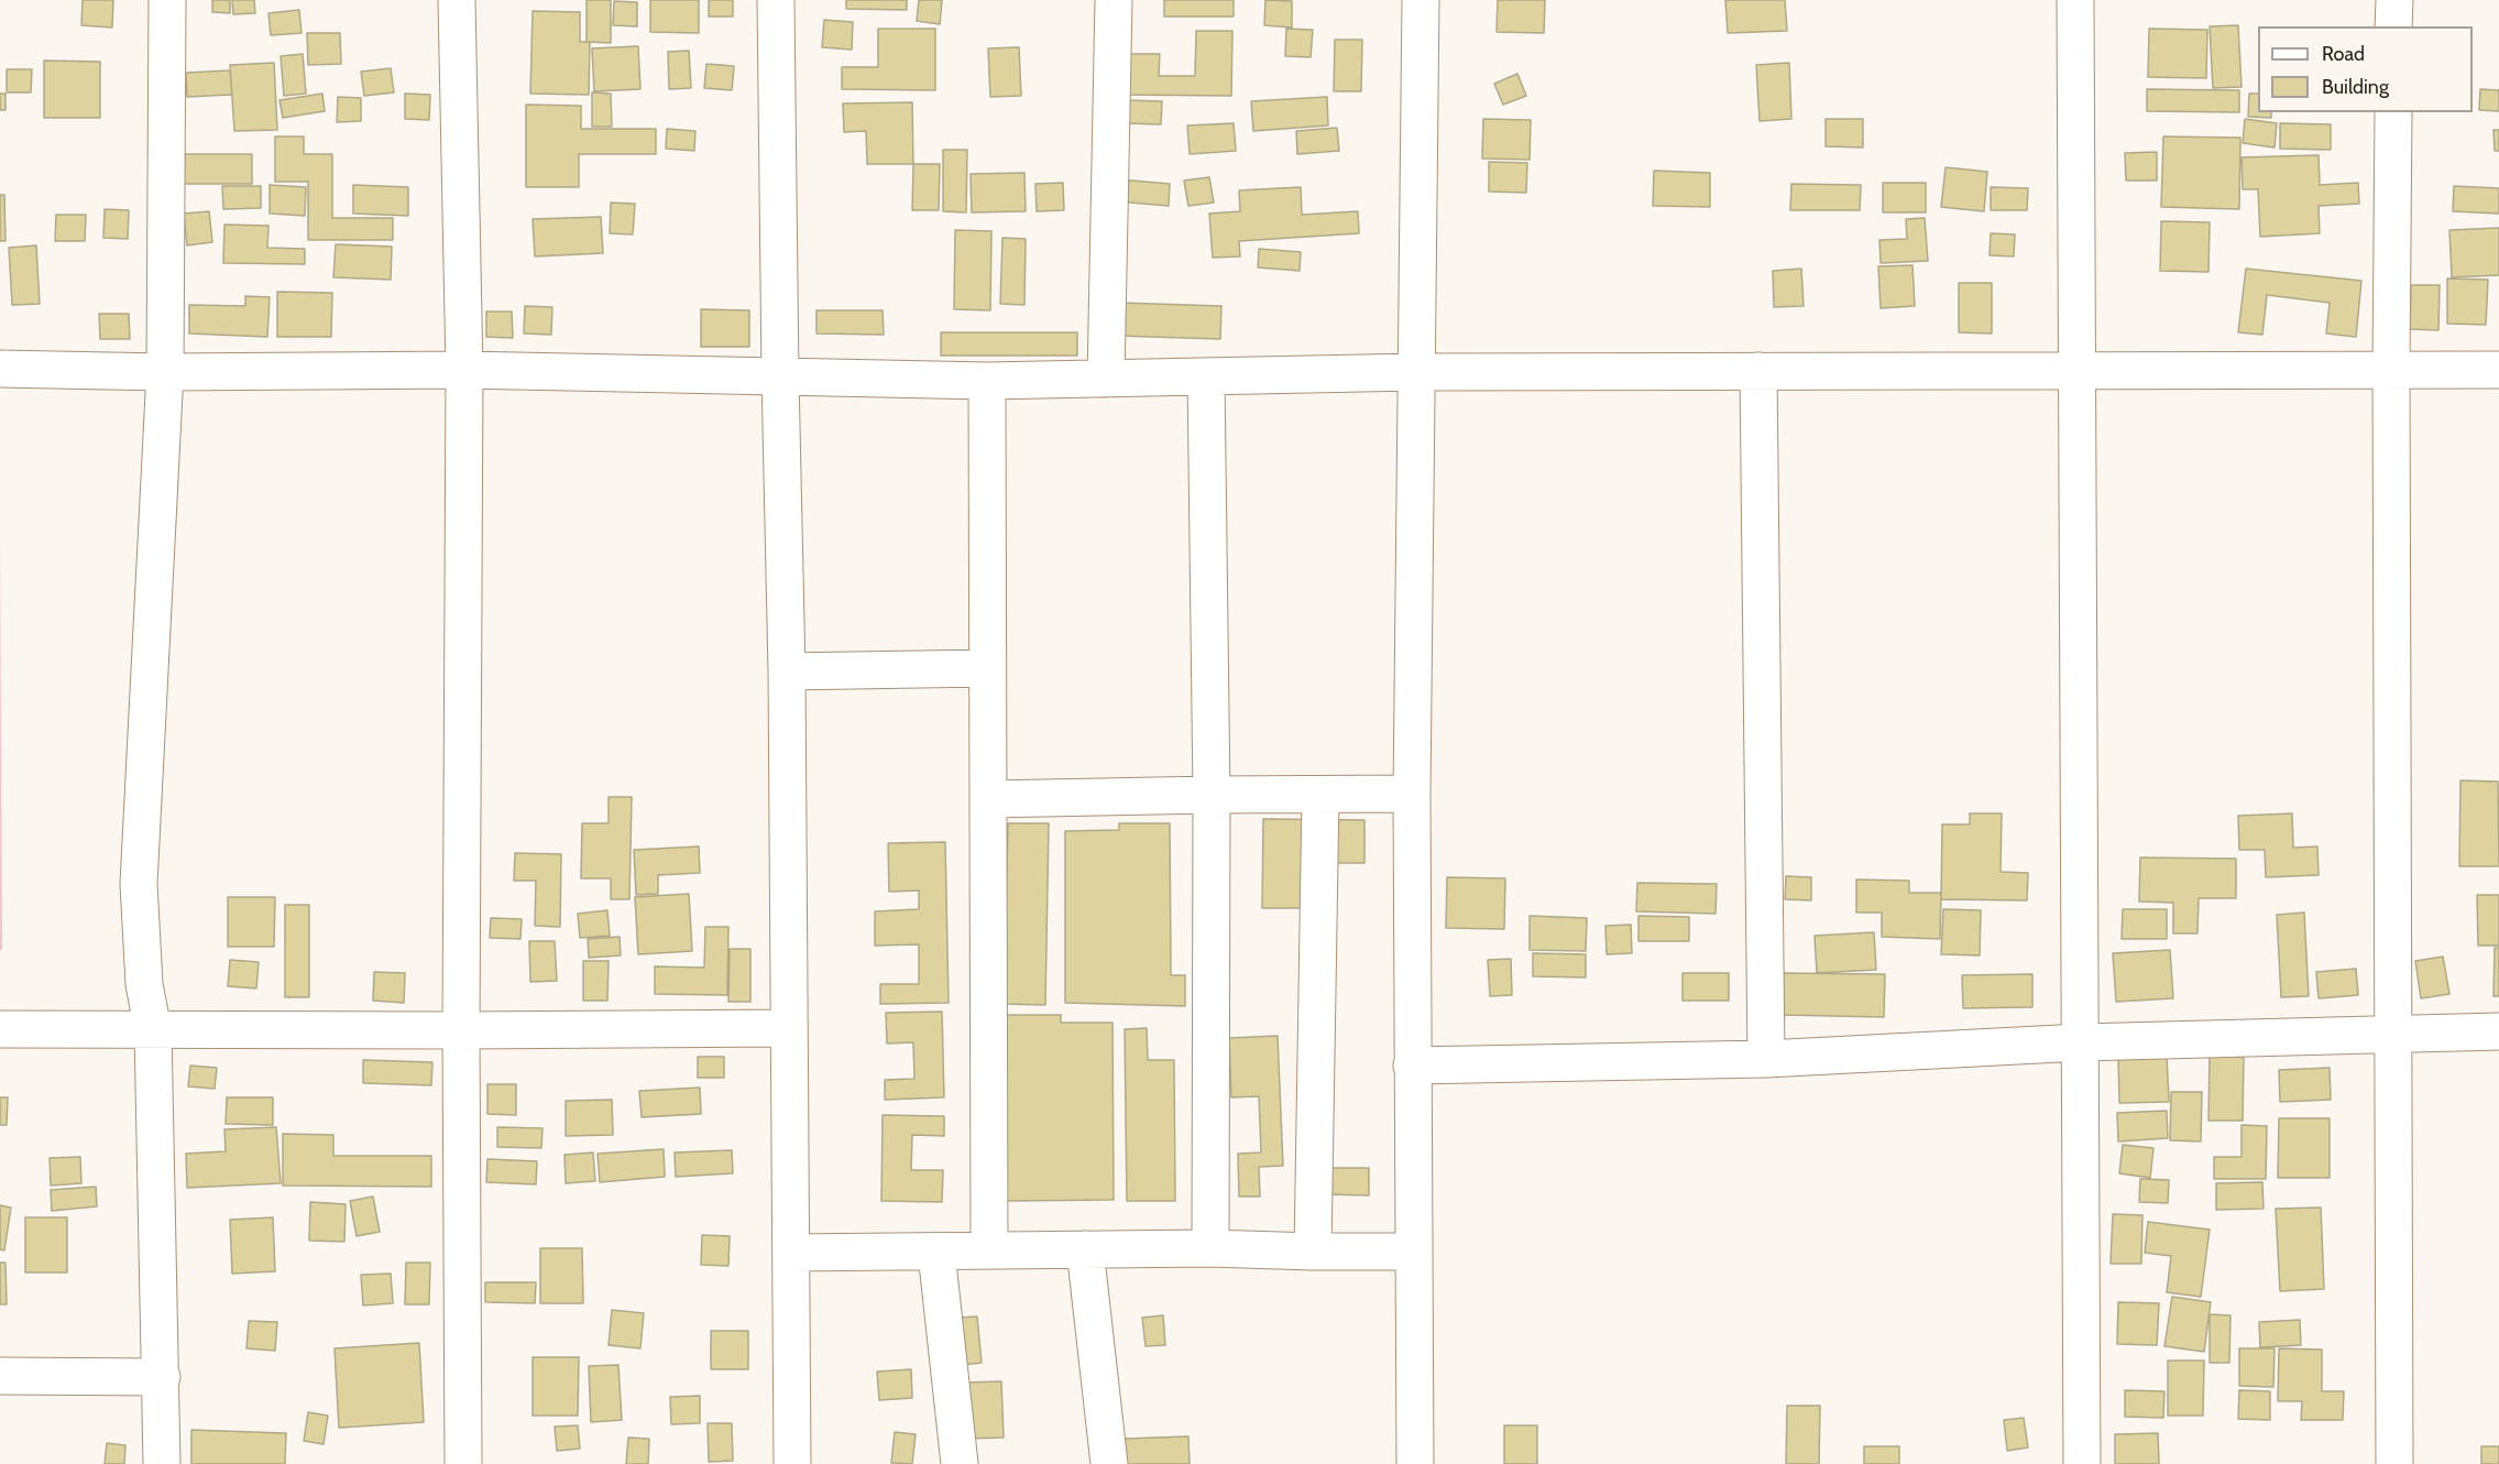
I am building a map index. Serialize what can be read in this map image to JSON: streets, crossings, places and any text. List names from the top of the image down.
{
  "legend": ["Road", "Building"]
}
